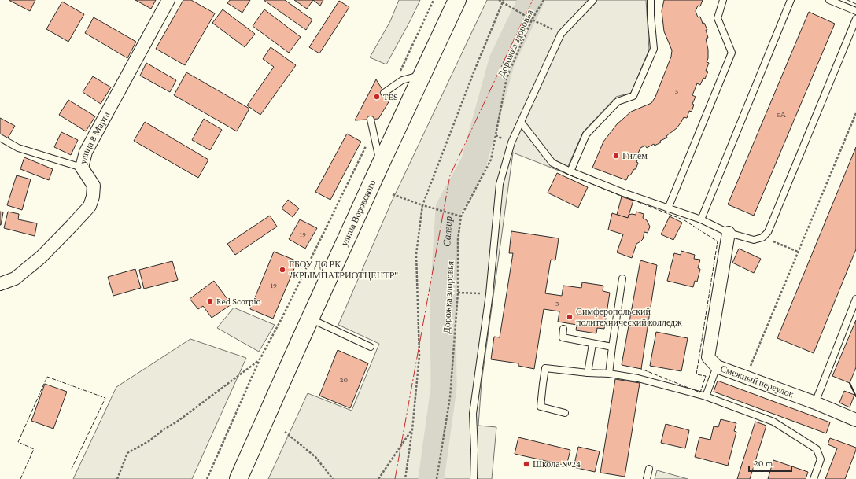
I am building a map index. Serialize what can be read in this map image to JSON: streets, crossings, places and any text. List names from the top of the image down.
{
  "streets": {
    "main road": ["улица Воровского"],
    "street": ["улица 8 Марта", "Смежный переулок"],
    "path": ["Дорожка здоровья"]
  },
  "water": ["Салгир"],
  "places": [
    "TES",
    "Гилем",
    "ГБОУ ДО РК \"КРЫМПАТРИОТЦЕНТР\"",
    "Red Scorpio",
    "Симферопольский политехнический колледж",
    "Школа №24"
  ],
  "house_numbers": [
    "5",
    "5А",
    "19",
    "19",
    "3",
    "20"
  ],
  "scale_bar": "20 m"
}
